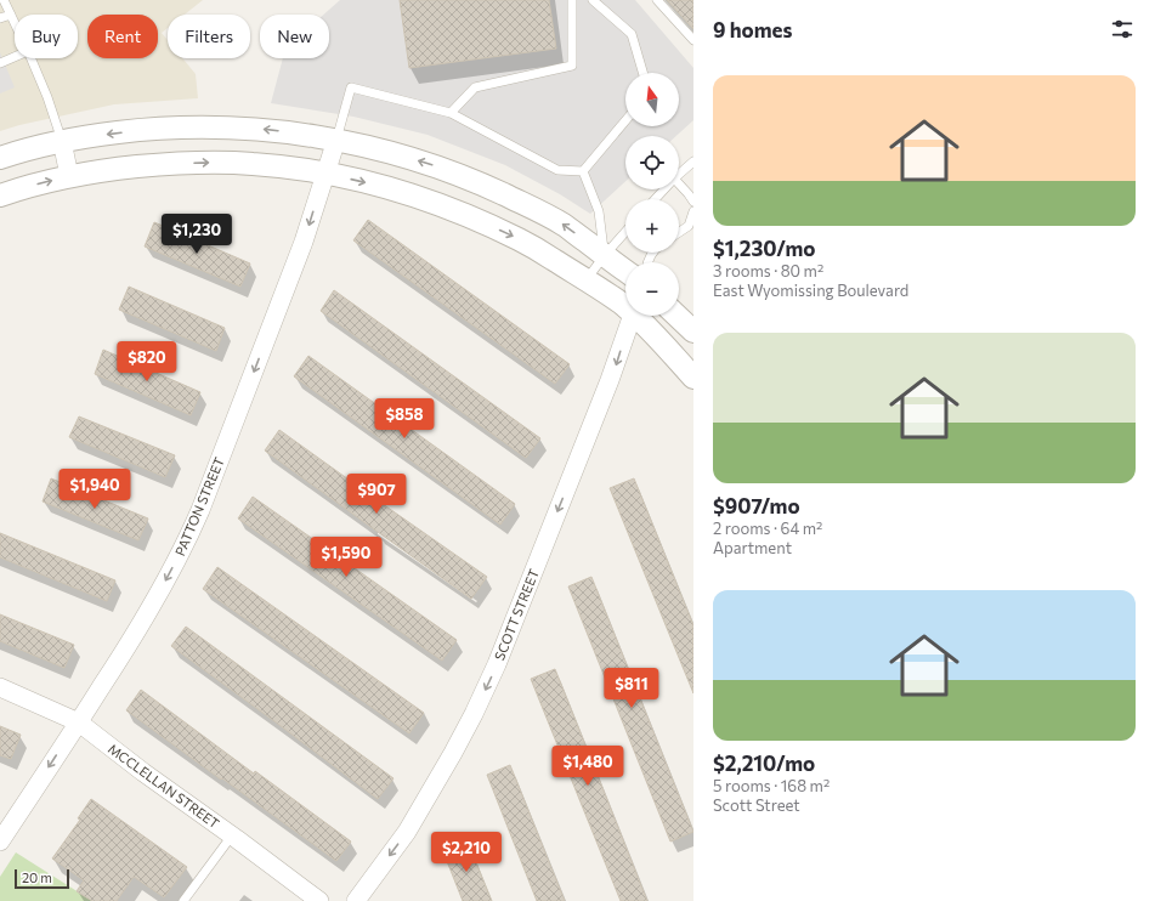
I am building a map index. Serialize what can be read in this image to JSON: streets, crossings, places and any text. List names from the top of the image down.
{
  "streets": {
    "street": ["PATTON STREET", "SCOTT STREET", "MCCLELLAN STREET"]
  },
  "crossings": [
    ["PATTON STREET", "MCCLELLAN STREET"]
  ],
  "one_way": ["PATTON STREET", "SCOTT STREET"],
  "scale_bar": "20 m",
  "north": "top",
  "page": {
    "heading": "9 homes",
    "chip": [
      "Buy",
      "Rent",
      "Filters",
      "New"
    ],
    "list": [
      {
        "name": "$1,230/mo",
        "note": "3 rooms · 80 m² · East Wyomissing Boulevard"
      },
      {
        "name": "$907/mo",
        "note": "2 rooms · 64 m² · Apartment"
      },
      {
        "name": "$2,210/mo",
        "note": "5 rooms · 168 m² · Scott Street"
      }
    ],
    "map_buttons": ["+", "−"],
    "price": [
      "$1,230",
      "$820",
      "$858",
      "$1,940",
      "$907",
      "$1,590",
      "$811",
      "$1,480",
      "$2,210"
    ],
    "scale": "20 m"
  }
}
